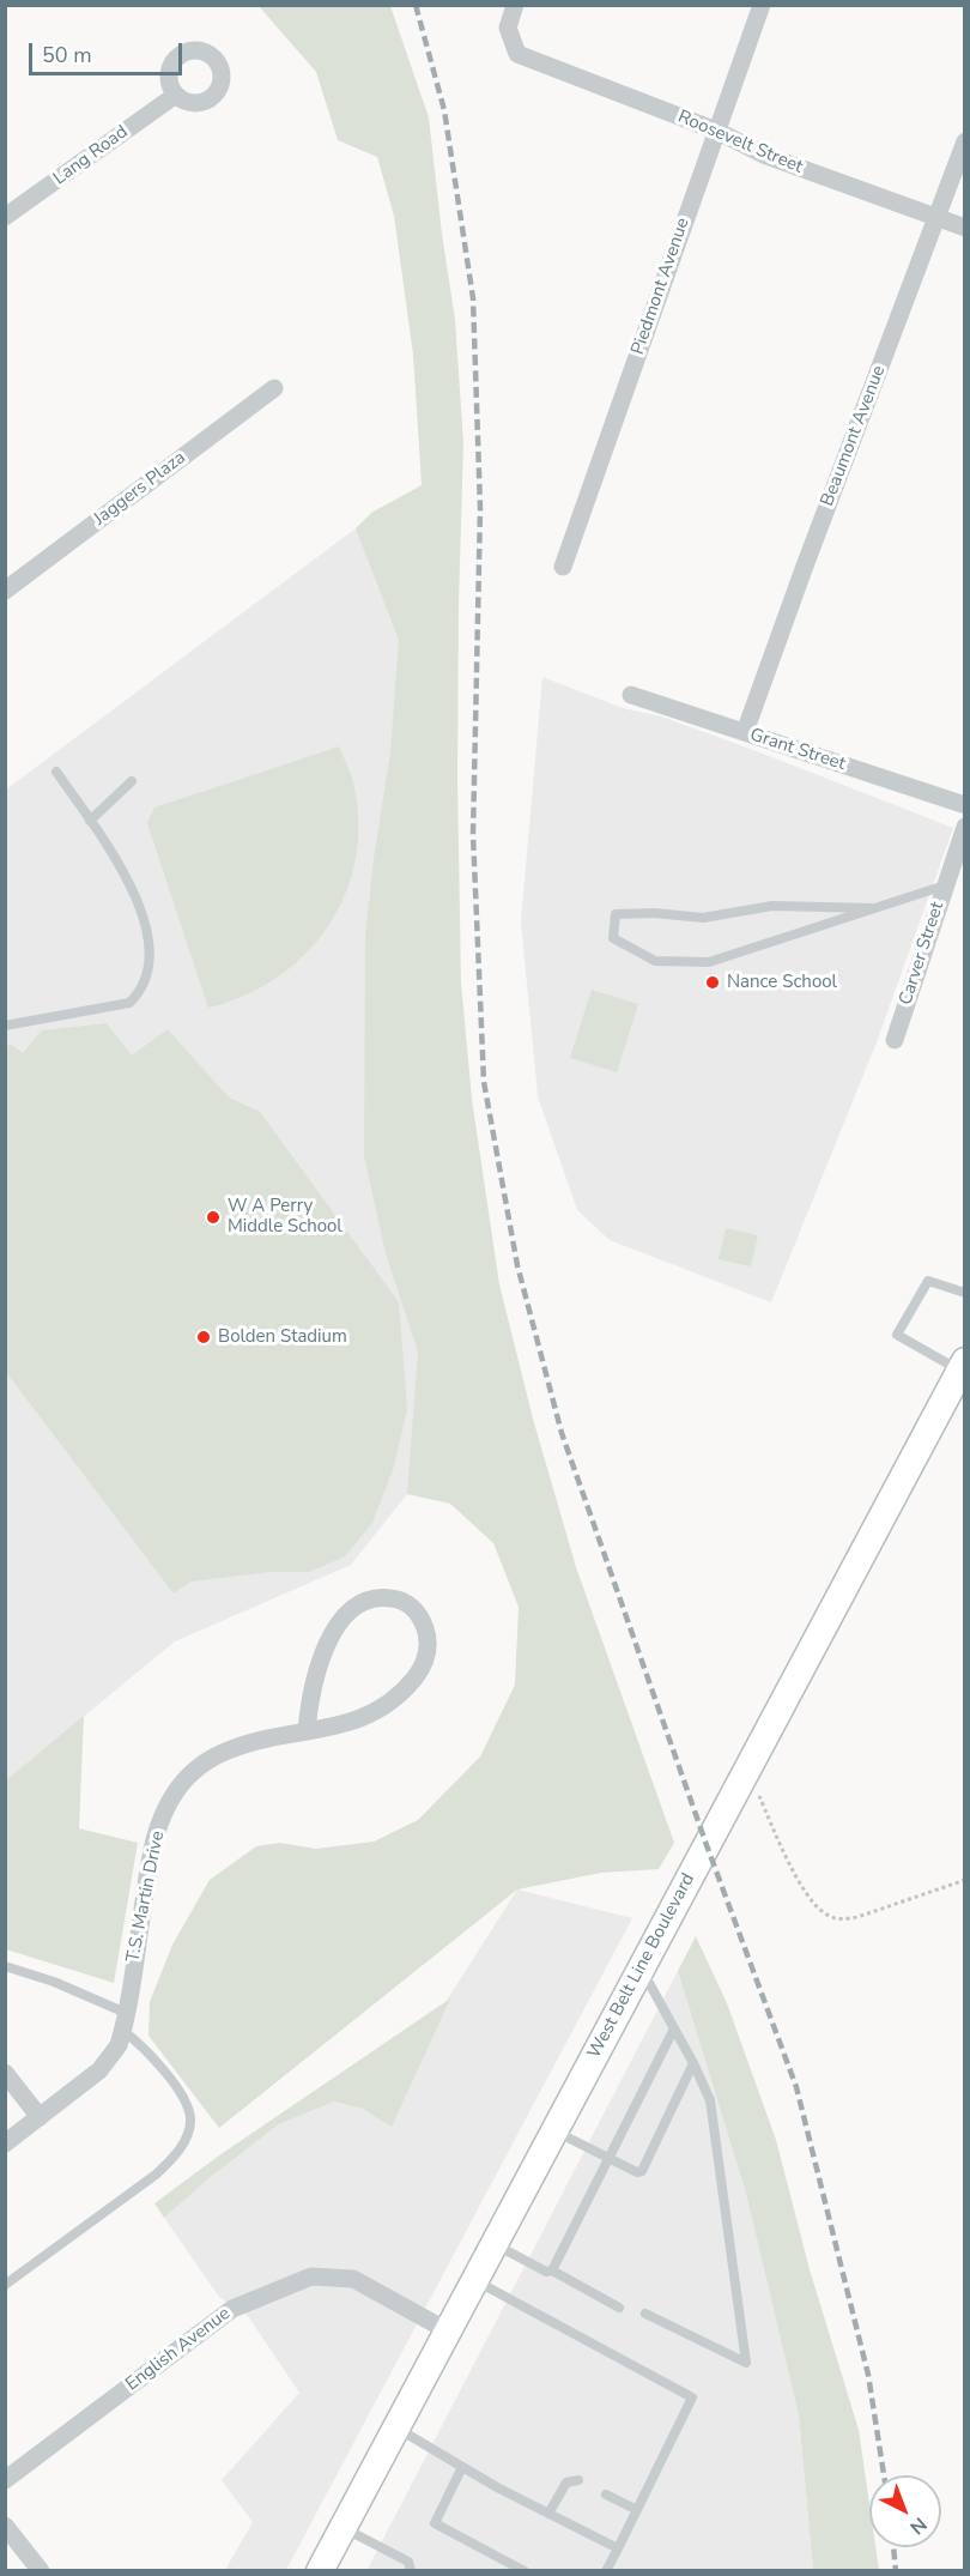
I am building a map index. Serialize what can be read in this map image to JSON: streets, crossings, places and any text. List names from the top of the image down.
{
  "streets": {
    "main road": ["West Belt Line Boulevard"],
    "street": [
      "Roosevelt Street",
      "Lang Road",
      "Piedmont Avenue",
      "Beaumont Avenue",
      "Jaggers Plaza",
      "Grant Street",
      "Carver Street",
      "T.S. Martin Drive",
      "English Avenue"
    ]
  },
  "crossings": [
    ["Roosevelt Street", "Piedmont Avenue"],
    ["Roosevelt Street", "Beaumont Avenue"],
    ["Beaumont Avenue", "Grant Street"],
    ["West Belt Line Boulevard", "English Avenue"]
  ],
  "places": ["Nance School", "W A Perry Middle School", "Bolden Stadium"],
  "scale_bar": "50 m",
  "north": "bottom right"
}
